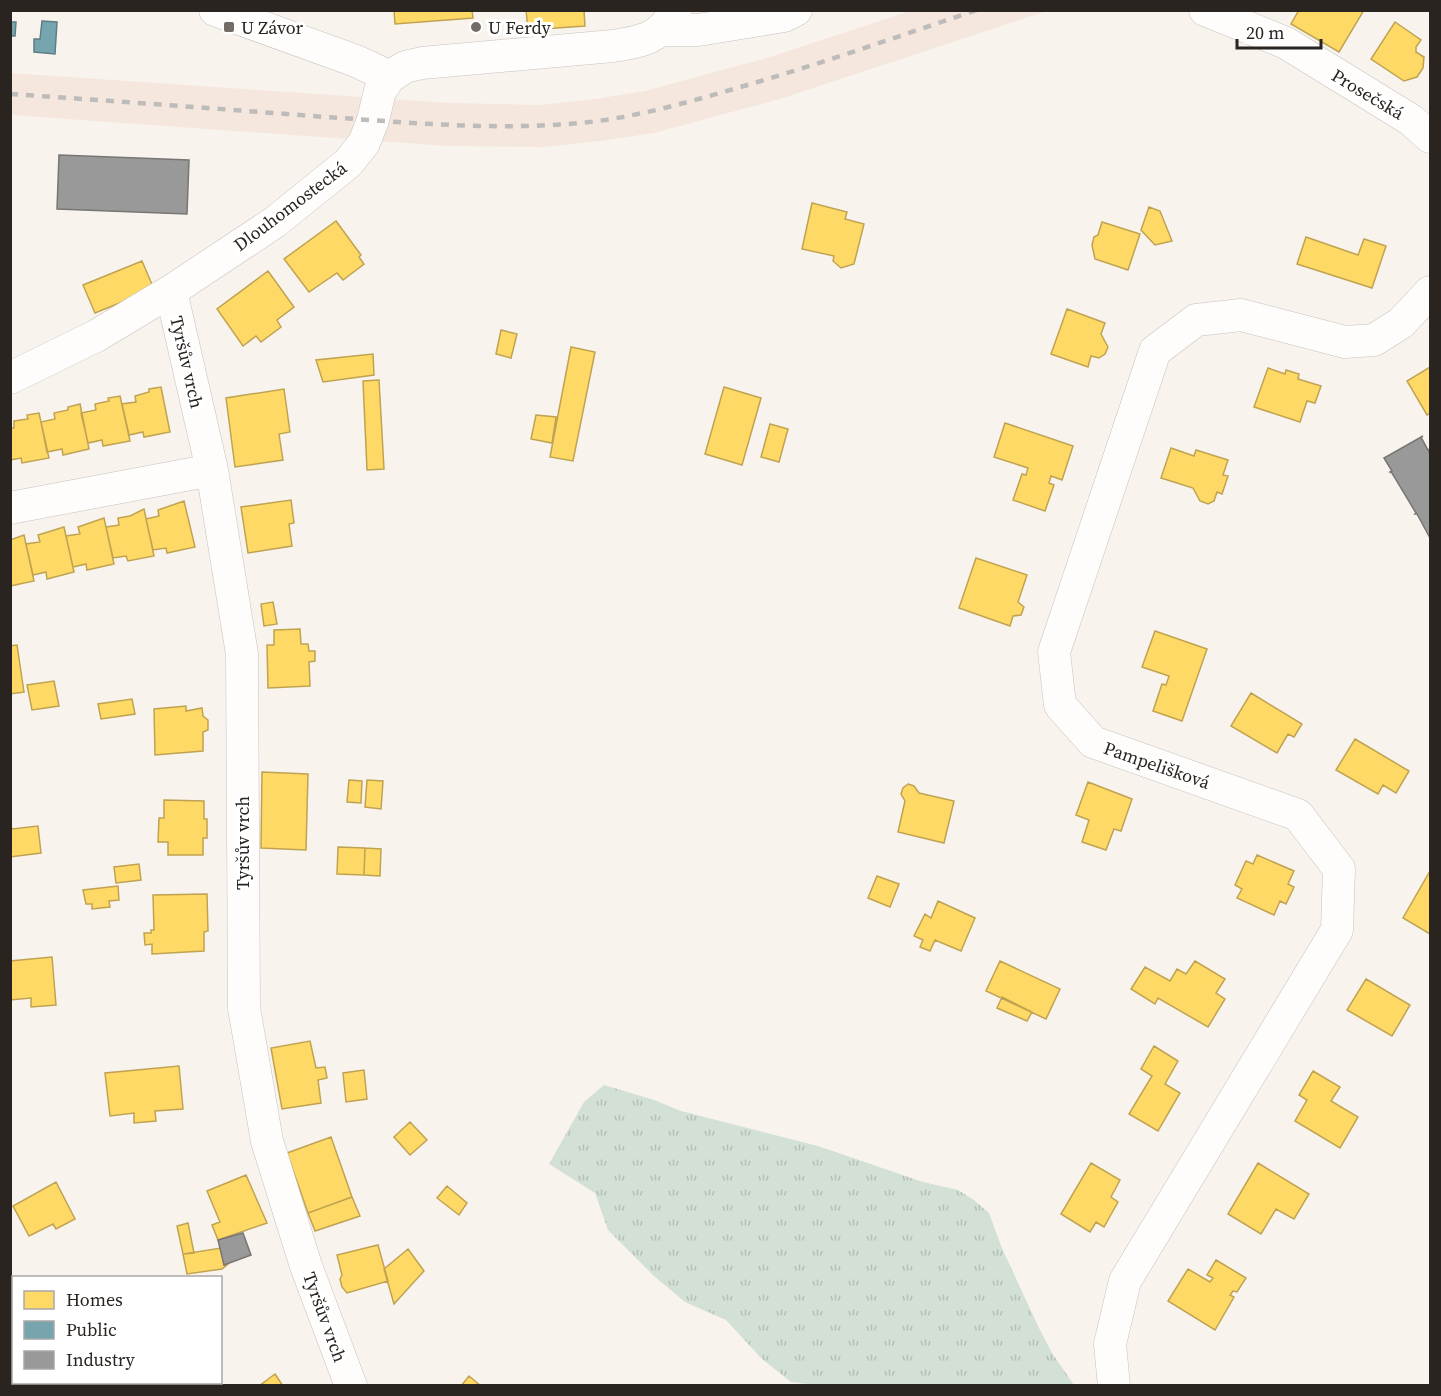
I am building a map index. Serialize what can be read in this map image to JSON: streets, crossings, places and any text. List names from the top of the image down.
{
  "streets": {
    "street": [
      "Prosečská",
      "Dlouhomostecká",
      "Tyršův vrch",
      "Pampelišková"
    ]
  },
  "crossings": [
    ["Dlouhomostecká", "Tyršův vrch"]
  ],
  "places": {
    "transit": ["U Závor"],
    "other": ["U Ferdy"]
  },
  "legend": ["Homes", "Public", "Industry"],
  "scale_bar": "20 m"
}
